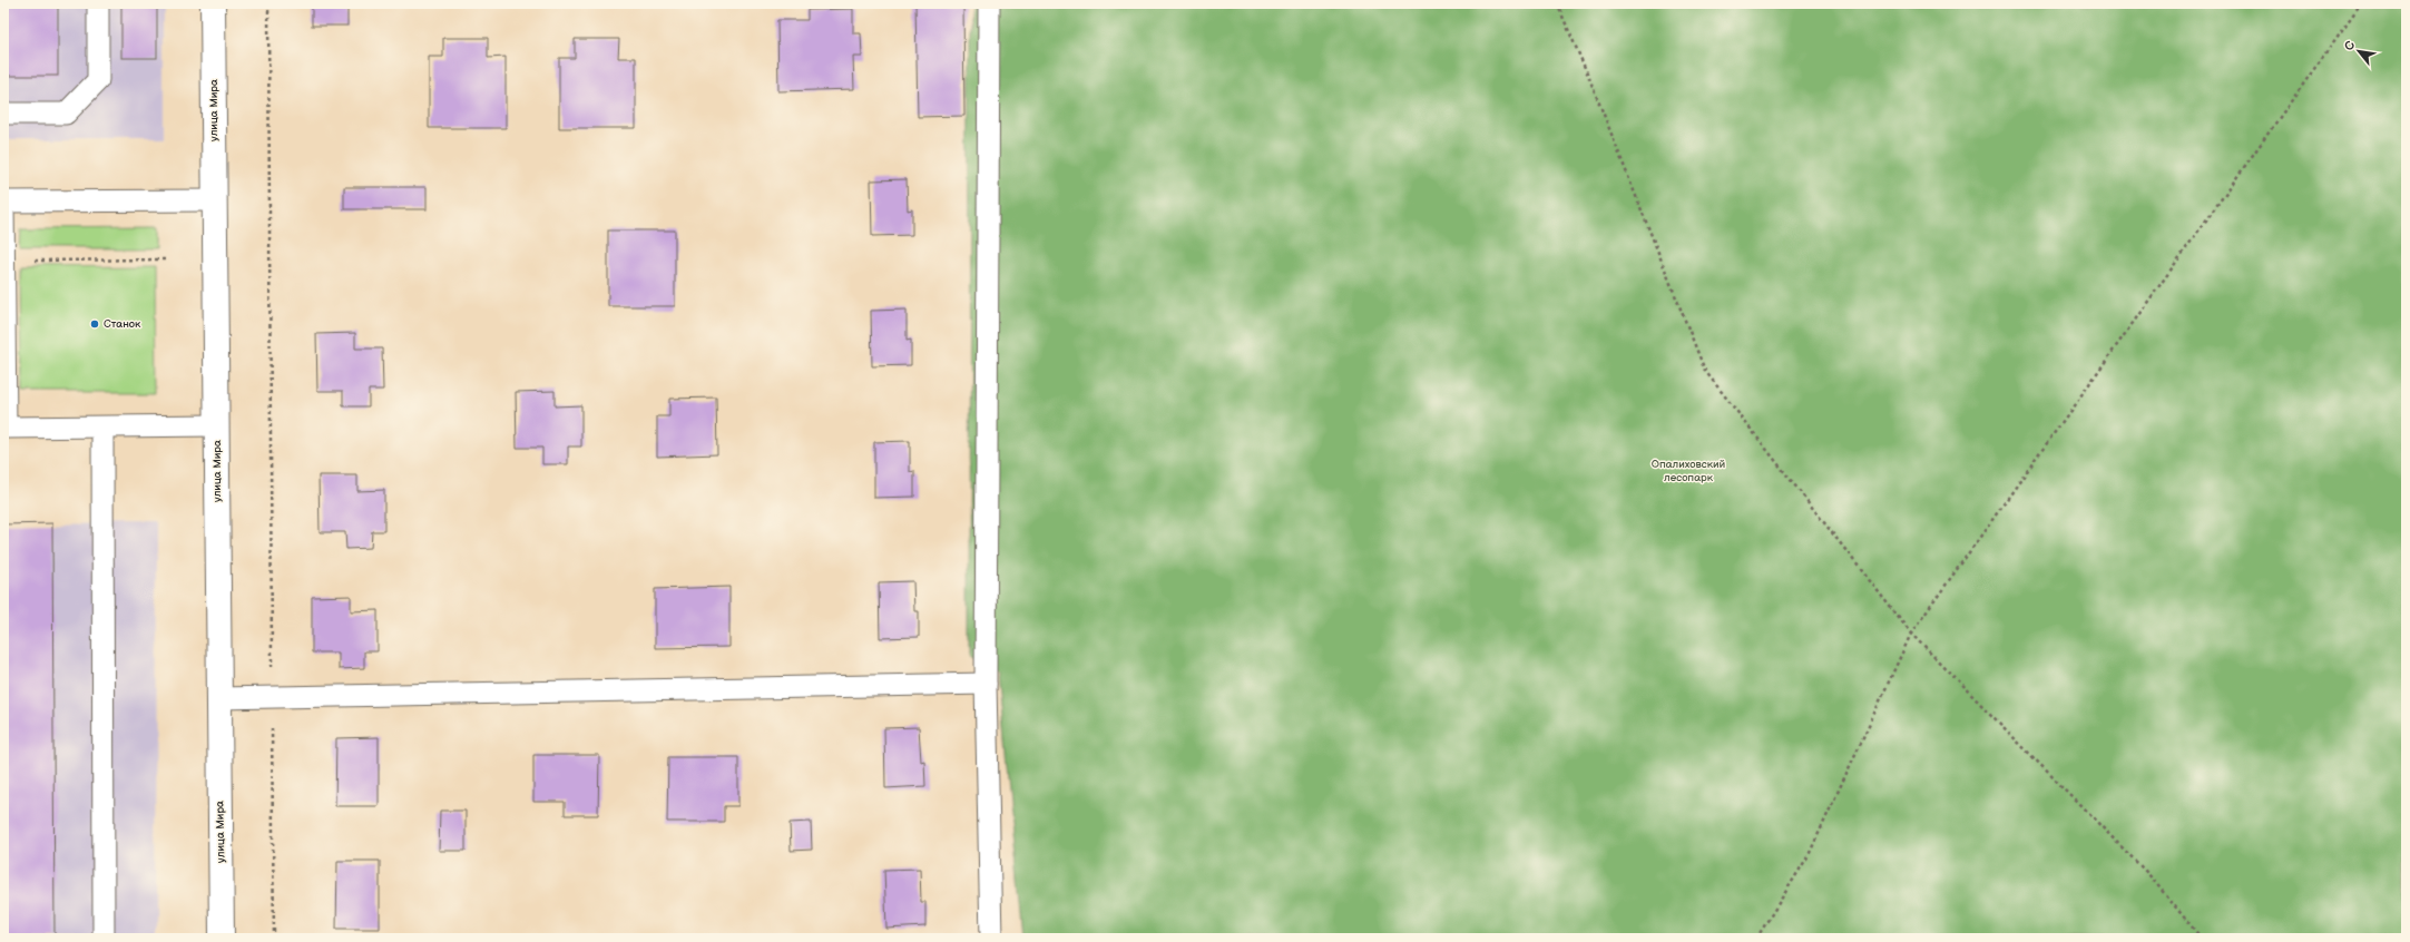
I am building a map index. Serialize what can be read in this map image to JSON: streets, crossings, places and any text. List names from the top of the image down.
{
  "streets": {
    "street": ["улица Мира"]
  },
  "parks": ["Опалиховский лесопарк"],
  "places": ["Станок"],
  "north": "top left"
}
